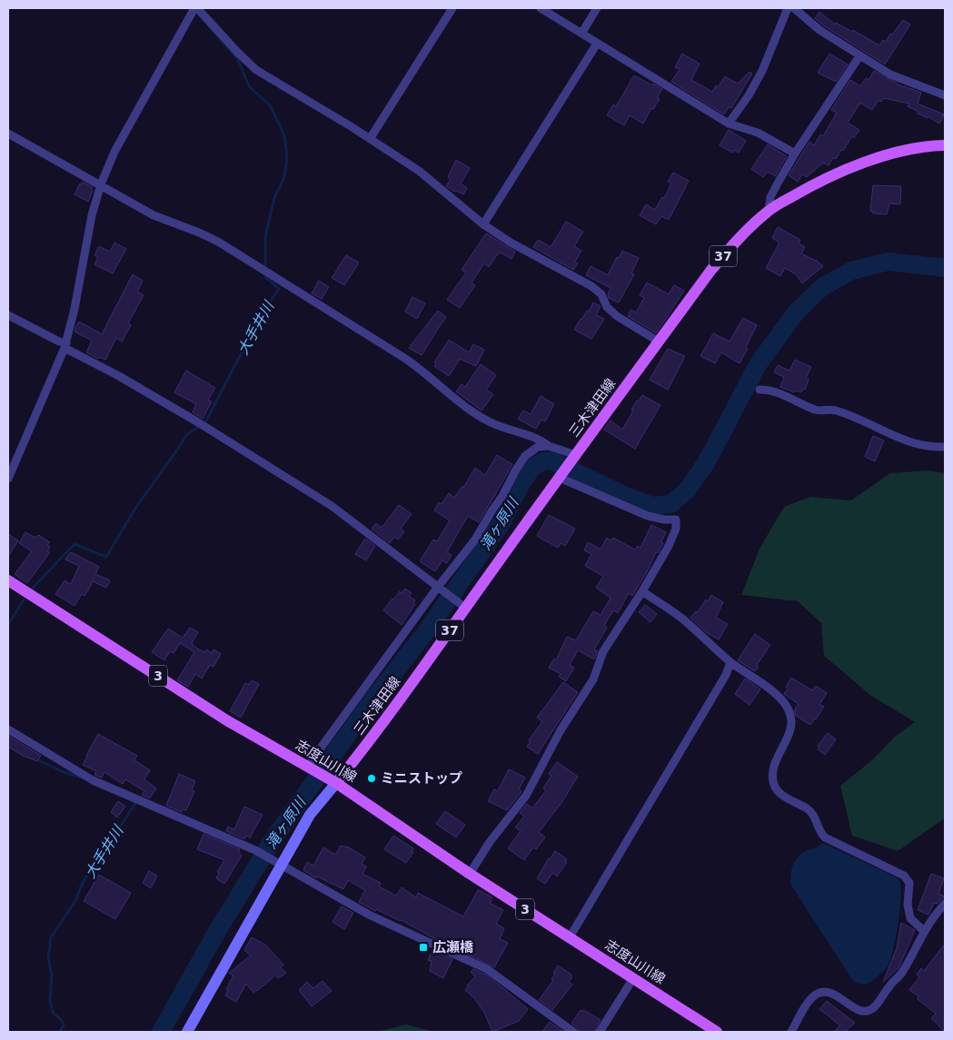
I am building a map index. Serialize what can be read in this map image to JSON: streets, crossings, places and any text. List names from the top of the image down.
{
  "streets": {
    "main road": [
      "37",
      "三木津田線",
      "3",
      "志度山川線"
    ]
  },
  "crossings": [
    ["三木津田線", "志度山川線"]
  ],
  "water": ["大手井川", "滝ヶ原川"],
  "places": {
    "other": ["ミニストップ"],
    "transit": ["広瀬橋"]
  }
}
